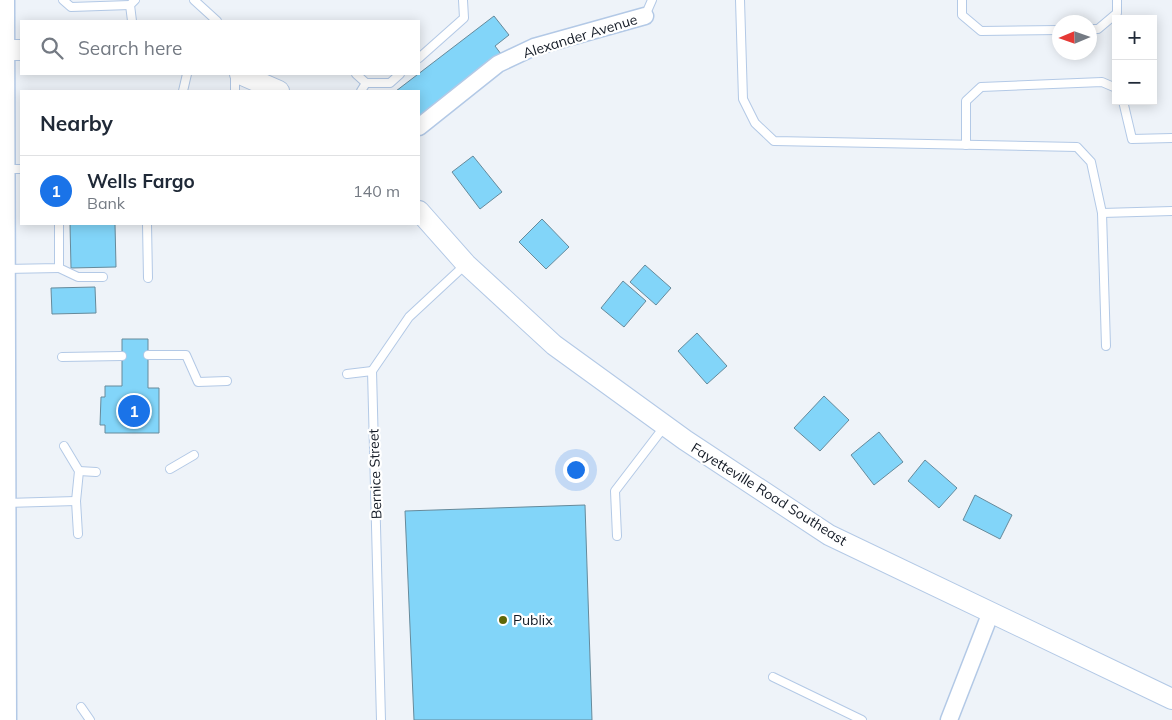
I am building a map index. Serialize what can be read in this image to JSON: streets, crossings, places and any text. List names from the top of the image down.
{
  "streets": {
    "street": ["Alexander Avenue", "Fayetteville Road Southeast"],
    "lane": ["Bernice Street"]
  },
  "places": ["Publix"],
  "north": "left",
  "page": {
    "map_buttons": ["+", "−"],
    "search": "Search here",
    "heading": "Nearby",
    "list": [
      {
        "mark": "1",
        "name": "Wells Fargo",
        "note": "Bank",
        "value": "140 m"
      }
    ],
    "pins": "1"
  }
}
